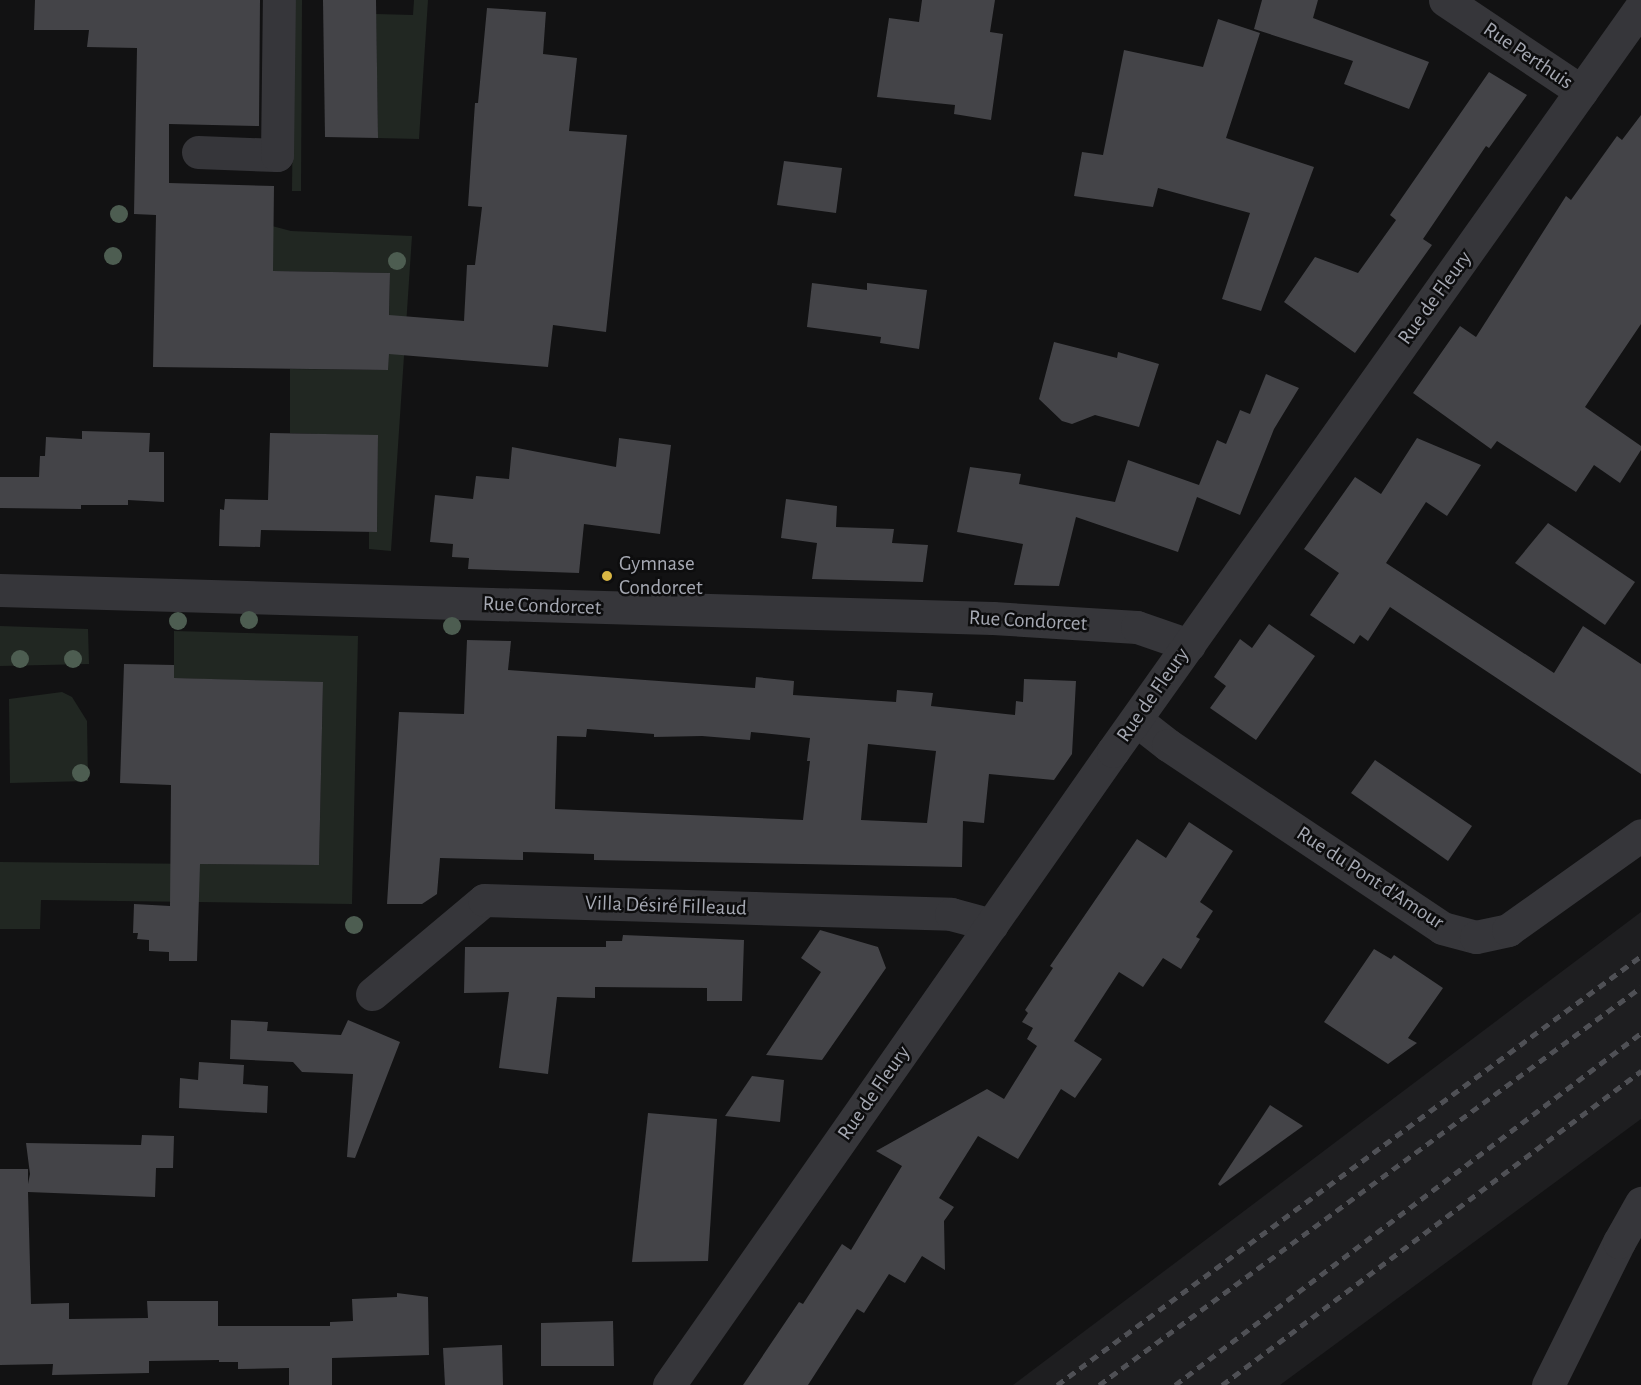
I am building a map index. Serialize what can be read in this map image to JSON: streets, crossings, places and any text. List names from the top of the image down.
{
  "streets": {
    "street": [
      "Rue Perthuis",
      "Rue de Fleury",
      "Rue Condorcet",
      "Rue du Pont d'Amour",
      "Villa Désiré Filleaud"
    ]
  },
  "crossings": [
    ["Rue Perthuis", "Rue de Fleury"],
    ["Rue de Fleury", "Rue Condorcet"],
    ["Rue de Fleury", "Rue du Pont d'Amour"],
    ["Rue de Fleury", "Villa Désiré Filleaud"]
  ],
  "places": ["Gymnase Condorcet"]
}
